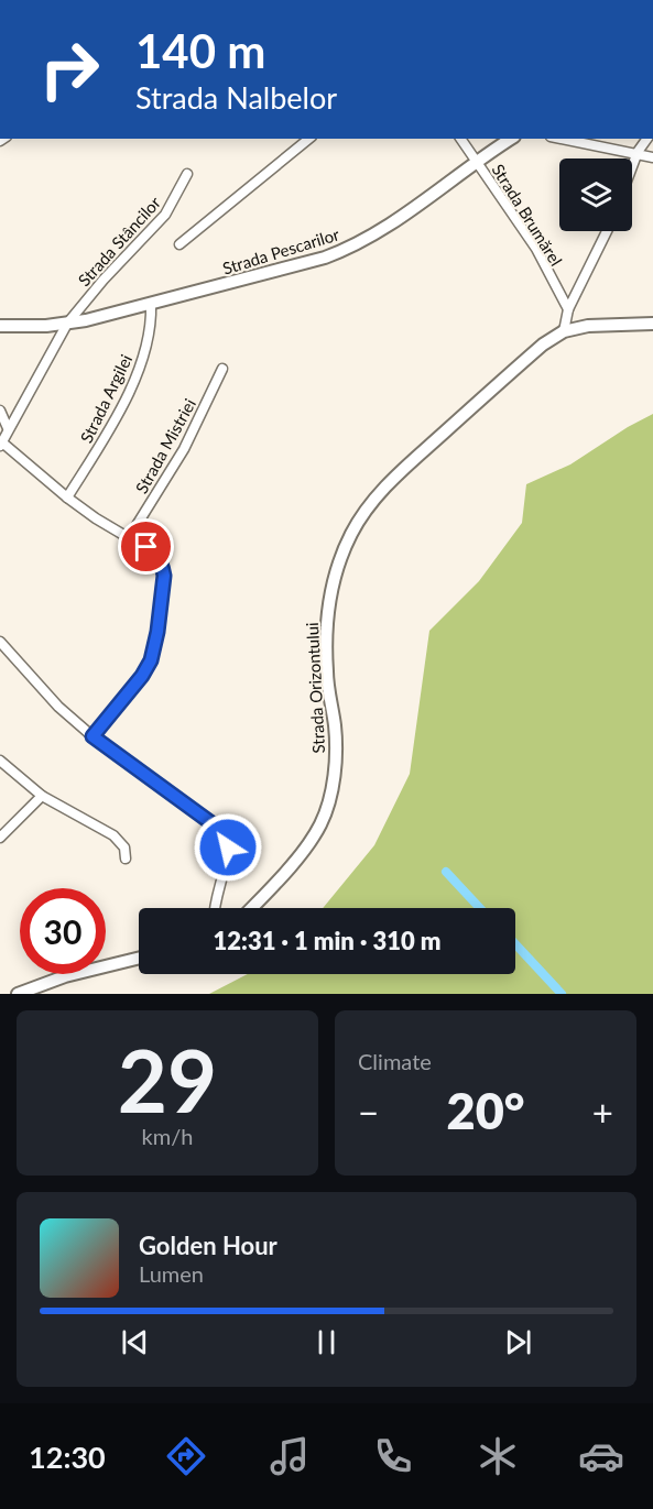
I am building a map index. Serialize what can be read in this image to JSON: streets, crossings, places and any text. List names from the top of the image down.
{
  "streets": {
    "street": [
      "Strada Brumărel",
      "Strada Stâncilor",
      "Strada Pescarilor",
      "Strada Argilei",
      "Strada Mistriei",
      "Strada Orizontului"
    ]
  },
  "crossings": [
    ["Strada Brumărel", "Strada Pescarilor"],
    ["Strada Stâncilor", "Strada Pescarilor"],
    ["Strada Pescarilor", "Strada Argilei"]
  ],
  "page": {
    "turn": ["140 m", "Strada Nalbelor"],
    "limit": "30",
    "trip": "12:31 · 1 min · 310 m",
    "tile": [
      ["29", "km/h"],
      "Climate"
    ],
    "heat": ["−", "20°", "+"],
    "song": ["Golden Hour", "Lumen"],
    "tabs": "12:30"
  }
}
